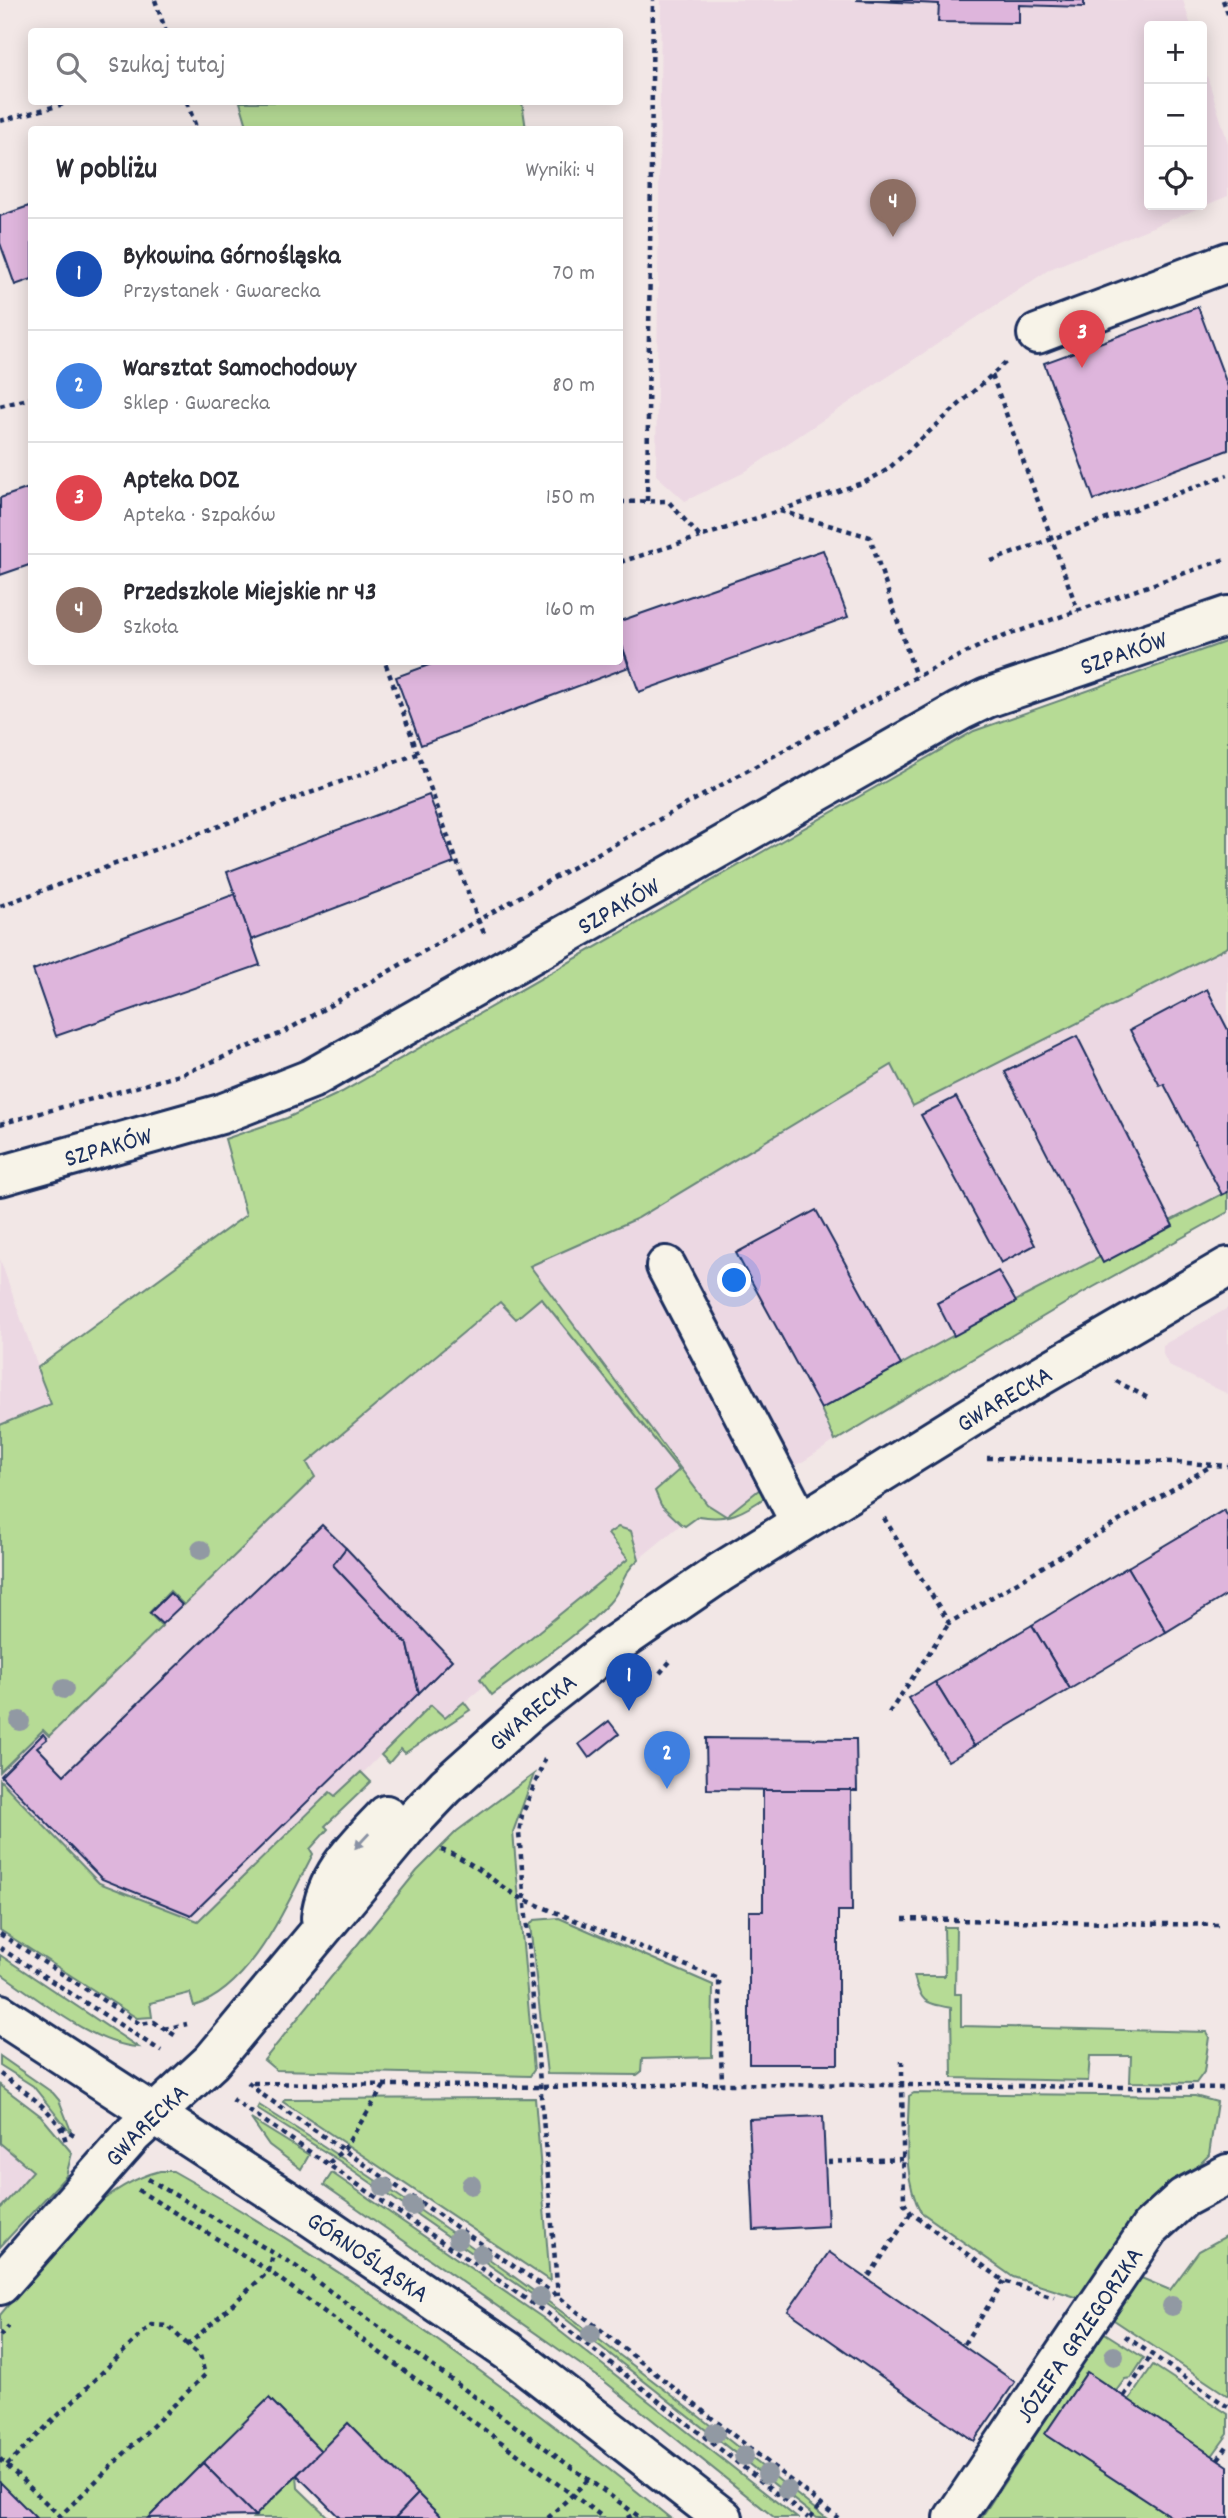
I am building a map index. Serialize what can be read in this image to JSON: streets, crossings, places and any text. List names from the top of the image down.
{
  "streets": {
    "street": [
      "SZPAKÓW",
      "GWARECKA",
      "GÓRNOŚLĄSKA",
      "JÓZEFA GRZEGORZKA"
    ]
  },
  "crossings": [
    ["GWARECKA", "GÓRNOŚLĄSKA"]
  ],
  "page": {
    "map_buttons": ["+", "−"],
    "search": "Szukaj tutaj",
    "heading": ["W pobliżu", "Wyniki: 4"],
    "pins": [
      "4",
      "3",
      "1",
      "2"
    ],
    "list": [
      {
        "mark": "1",
        "name": "Bykowina Górnośląska",
        "note": "Przystanek · Gwarecka",
        "value": "70 m"
      },
      {
        "mark": "2",
        "name": "Warsztat Samochodowy",
        "note": "Sklep · Gwarecka",
        "value": "80 m"
      },
      {
        "mark": "3",
        "name": "Apteka DOZ",
        "note": "Apteka · Szpaków",
        "value": "150 m"
      },
      {
        "mark": "4",
        "name": "Przedszkole Miejskie nr 43",
        "note": "Szkoła",
        "value": "160 m"
      }
    ]
  }
}
